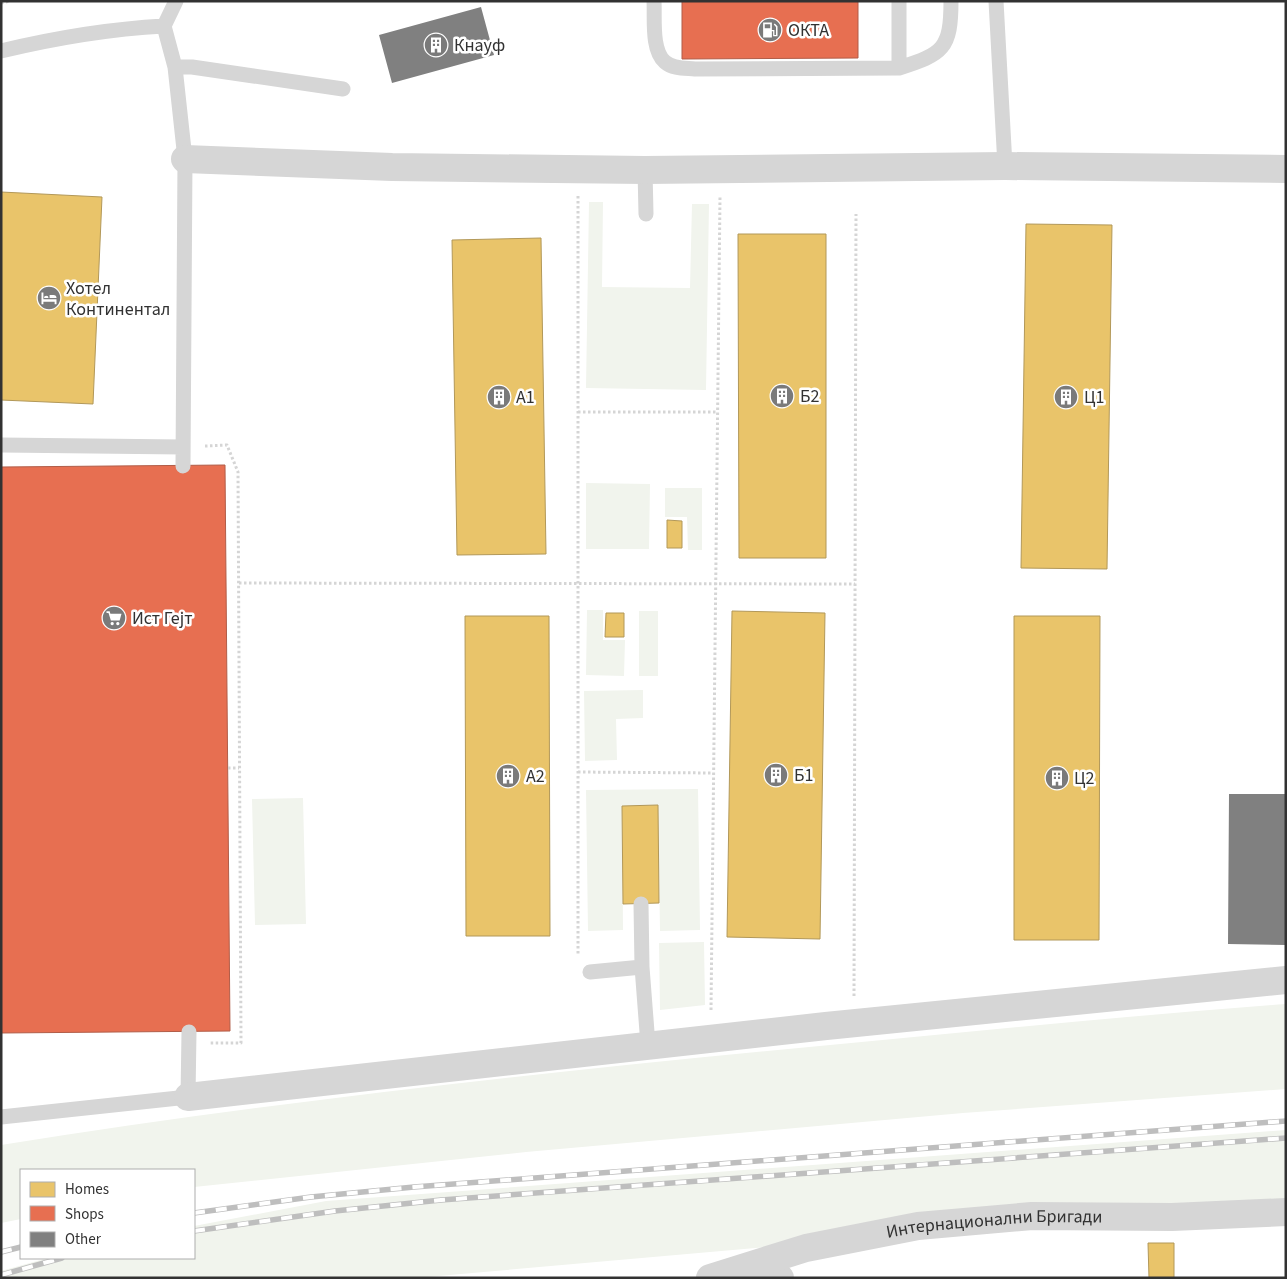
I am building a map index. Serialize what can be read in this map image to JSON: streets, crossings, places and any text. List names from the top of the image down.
{
  "streets": {
    "street": ["Интернационални Бригади"]
  },
  "places": {
    "fuel station": ["ОКТА"],
    "building": [
      "Кнауф",
      "Б2",
      "А1",
      "Ц1",
      "Б1",
      "А2",
      "Ц2"
    ],
    "hotel": ["Хотел Континентал"],
    "supermarket": ["Ист Гејт"]
  },
  "legend": ["Homes", "Shops", "Other"]
}
